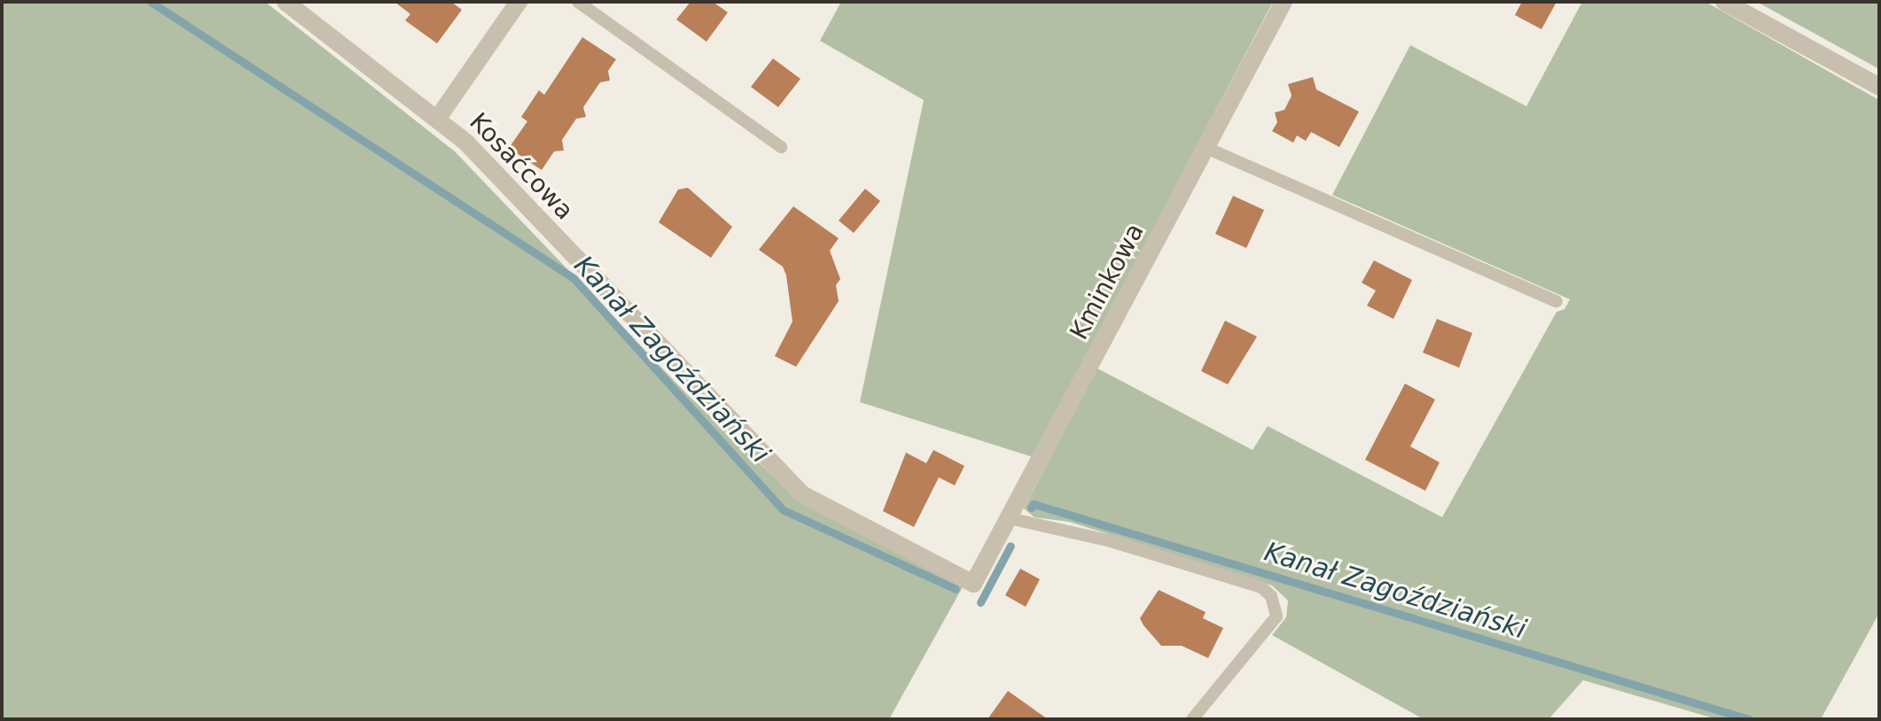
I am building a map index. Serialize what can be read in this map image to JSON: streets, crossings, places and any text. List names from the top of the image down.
{
  "streets": {
    "street": ["Kosaćcowa", "Kminkowa"]
  },
  "crossings": [
    ["Kosaćcowa", "Kminkowa"]
  ],
  "water": ["Kanał Zagoździański"]
}
